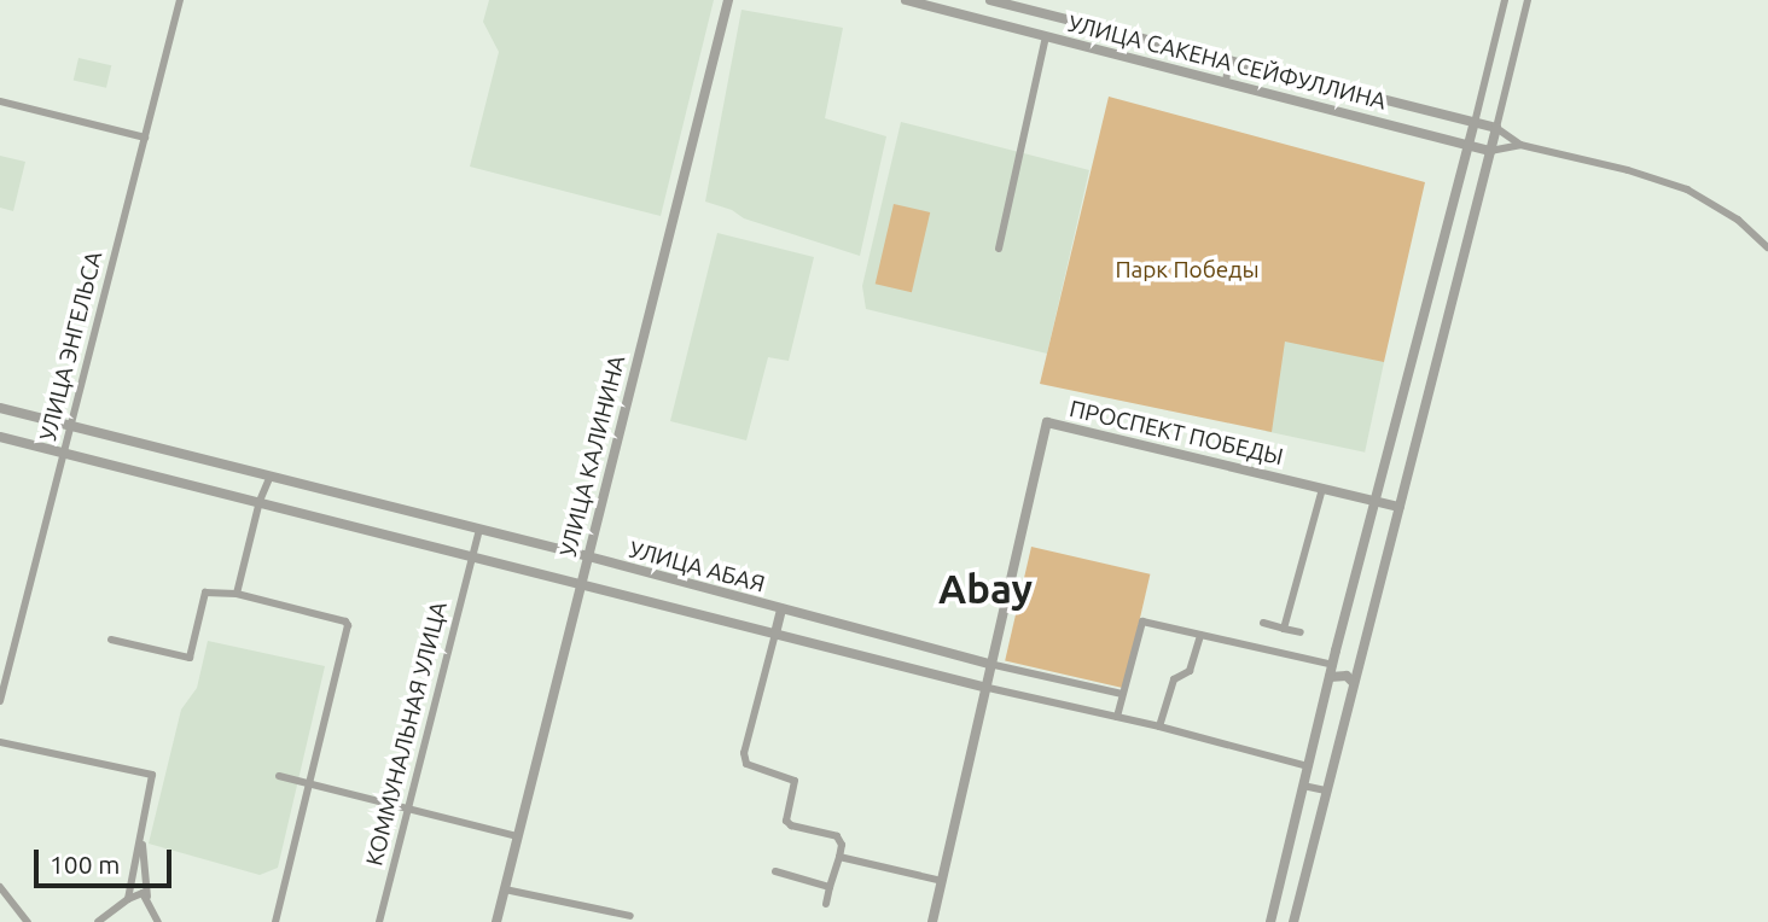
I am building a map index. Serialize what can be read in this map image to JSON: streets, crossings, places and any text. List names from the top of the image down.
{
  "streets": {
    "street": [
      "УЛИЦА САКЕНА СЕЙФУЛЛИНА",
      "УЛИЦА ЭНГЕЛЬСА",
      "ПРОСПЕКТ ПОБЕДЫ",
      "УЛИЦА КАЛИНИНА",
      "УЛИЦА АБАЯ",
      "КОММУНАЛЬНАЯ УЛИЦА"
    ]
  },
  "crossings": [
    ["УЛИЦА ЭНГЕЛЬСА", "УЛИЦА АБАЯ"],
    ["УЛИЦА КАЛИНИНА", "УЛИЦА АБАЯ"],
    ["УЛИЦА АБАЯ", "КОММУНАЛЬНАЯ УЛИЦА"]
  ],
  "districts": ["Abay"],
  "parks": ["Парк Победы"],
  "scale_bar": "100 m"
}
